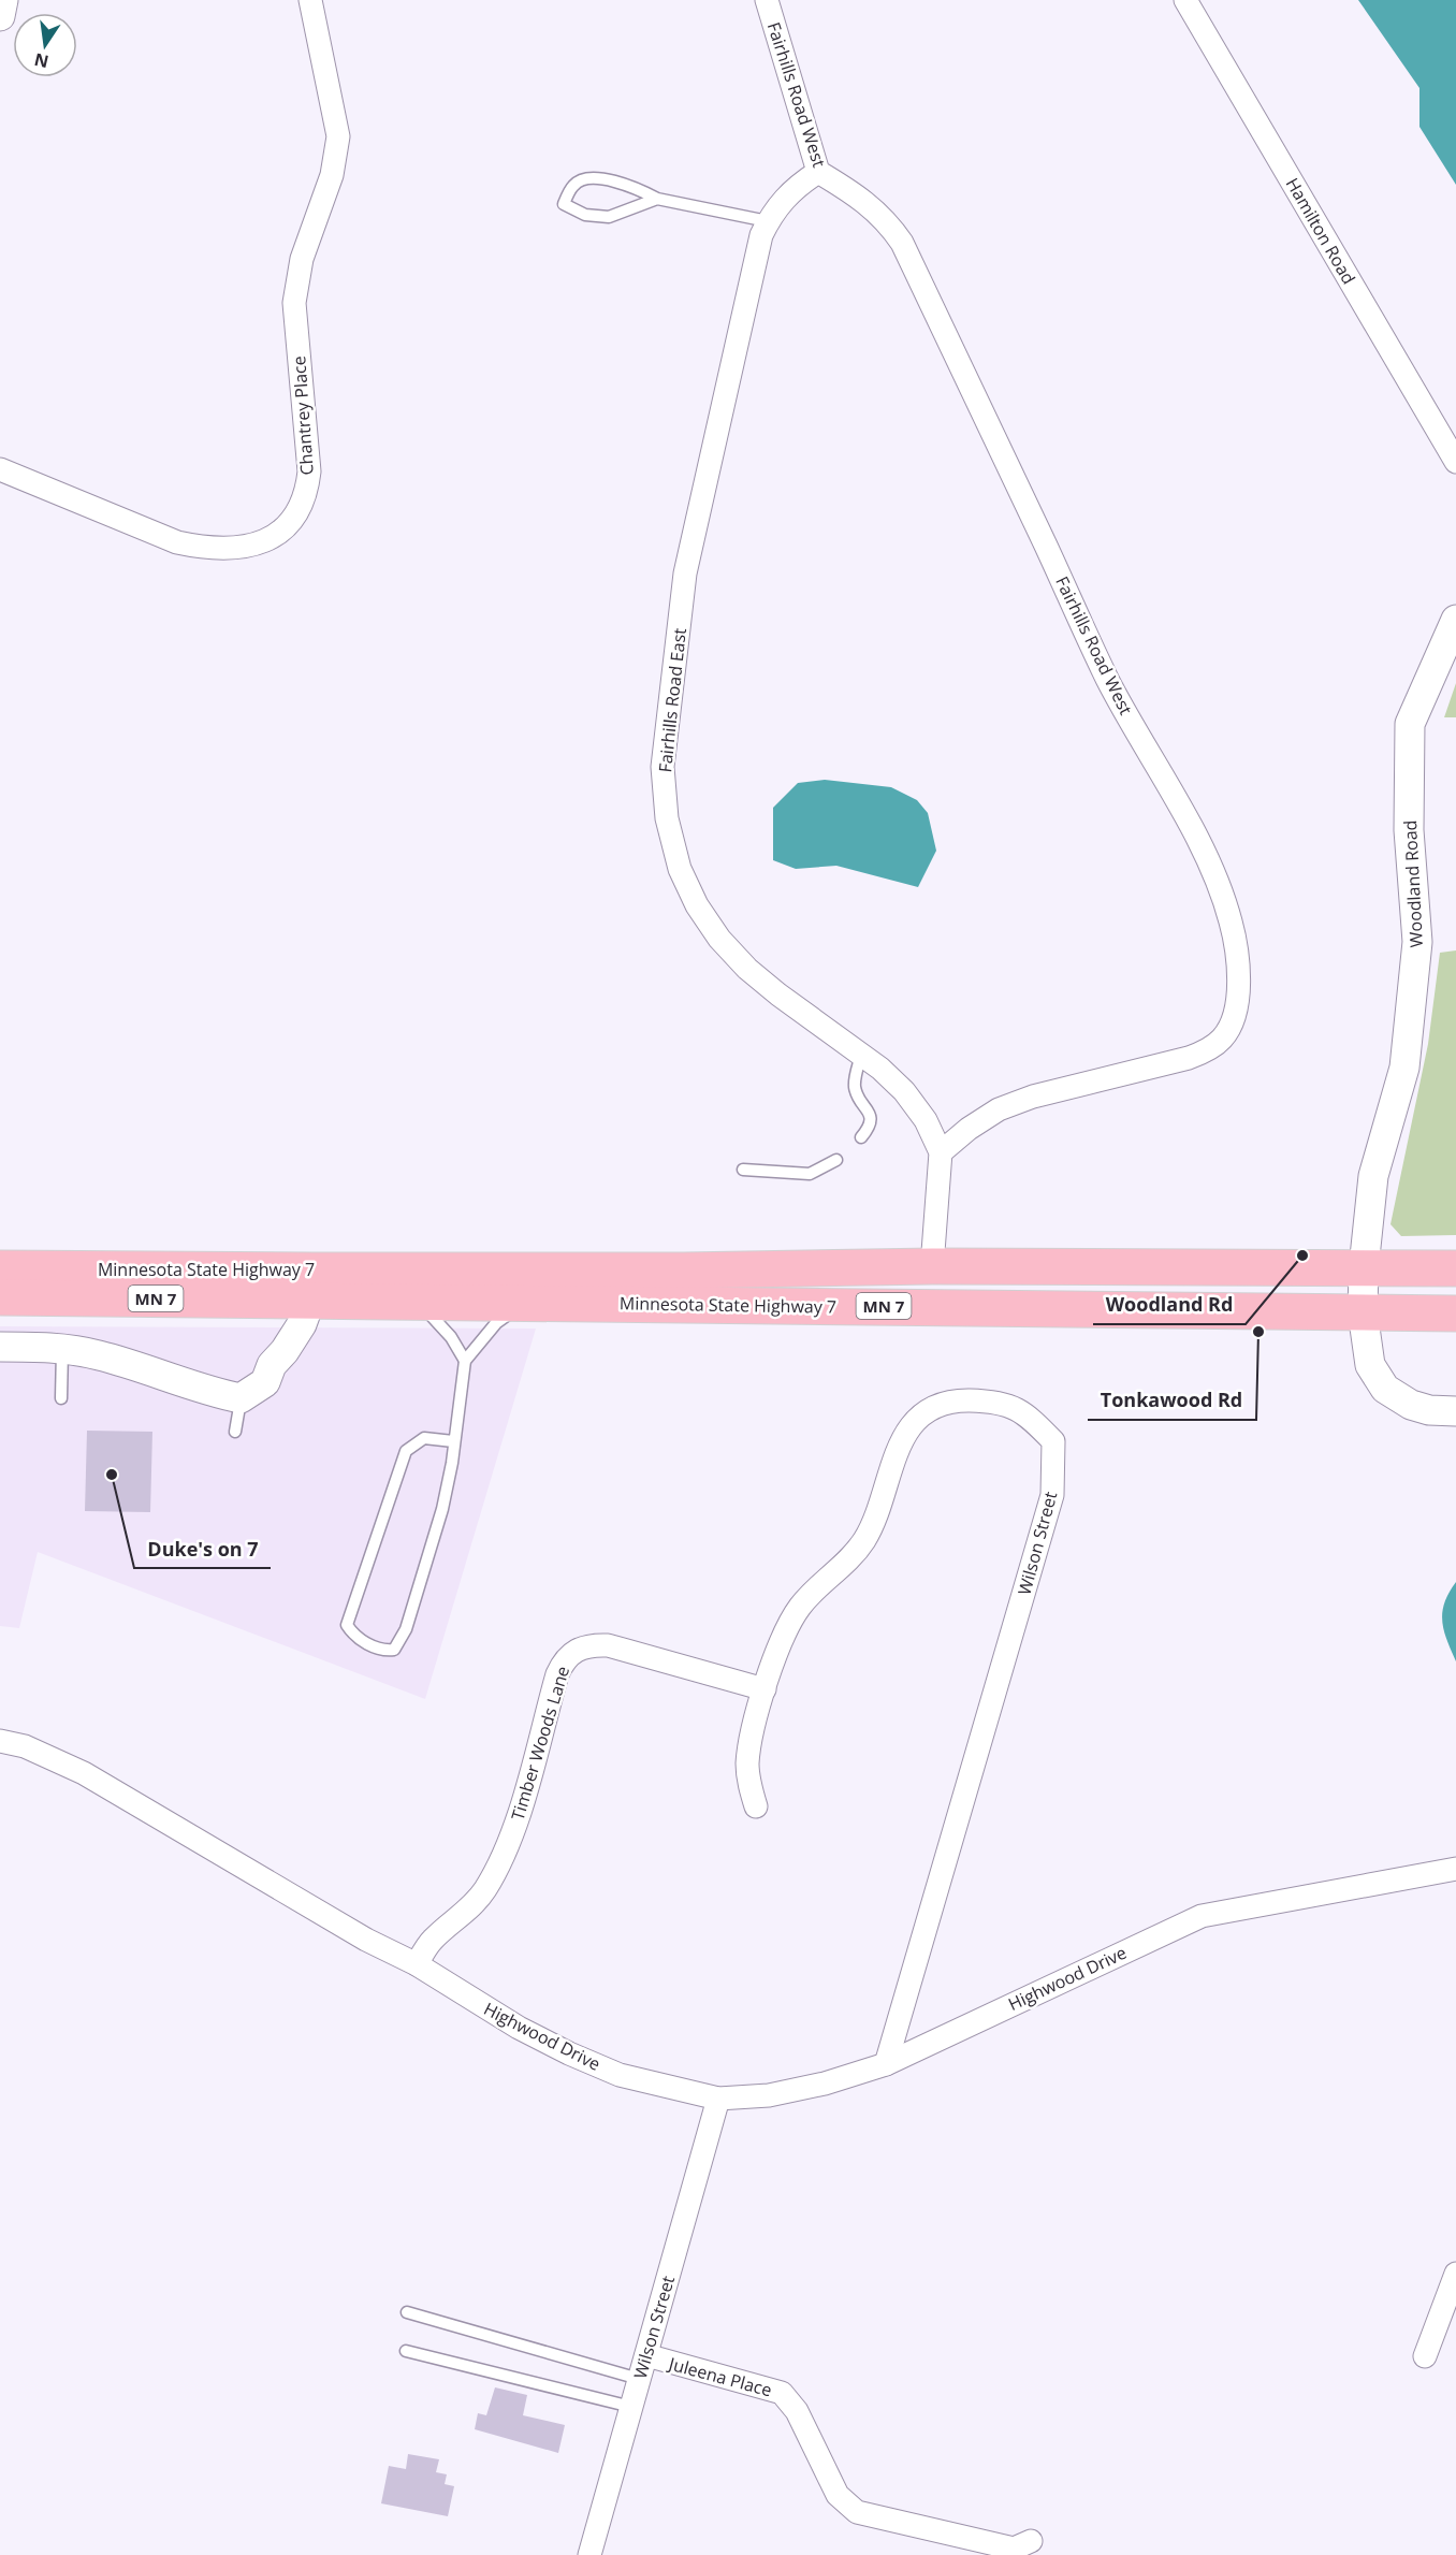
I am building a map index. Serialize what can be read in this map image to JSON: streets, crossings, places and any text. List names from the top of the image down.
{
  "streets": {
    "main road": ["Minnesota State Highway 7", "MN 7"],
    "street": [
      "Fairhills Road West",
      "Hamilton Road",
      "Chantrey Place",
      "Fairhills Road East",
      "Woodland Road",
      "Wilson Street",
      "Timber Woods Lane",
      "Highwood Drive",
      "Juleena Place"
    ]
  },
  "crossings": [
    ["Fairhills Road West", "Fairhills Road East"],
    ["Fairhills Road East", "Minnesota State Highway 7"],
    ["Woodland Road", "Minnesota State Highway 7"],
    ["Wilson Street", "Timber Woods Lane"],
    ["Wilson Street", "Highwood Drive"],
    ["Wilson Street", "Juleena Place"],
    ["Timber Woods Lane", "Highwood Drive"]
  ],
  "places": ["Woodland Rd", "Tonkawood Rd", "Duke's on 7"],
  "north": "bottom"
}
